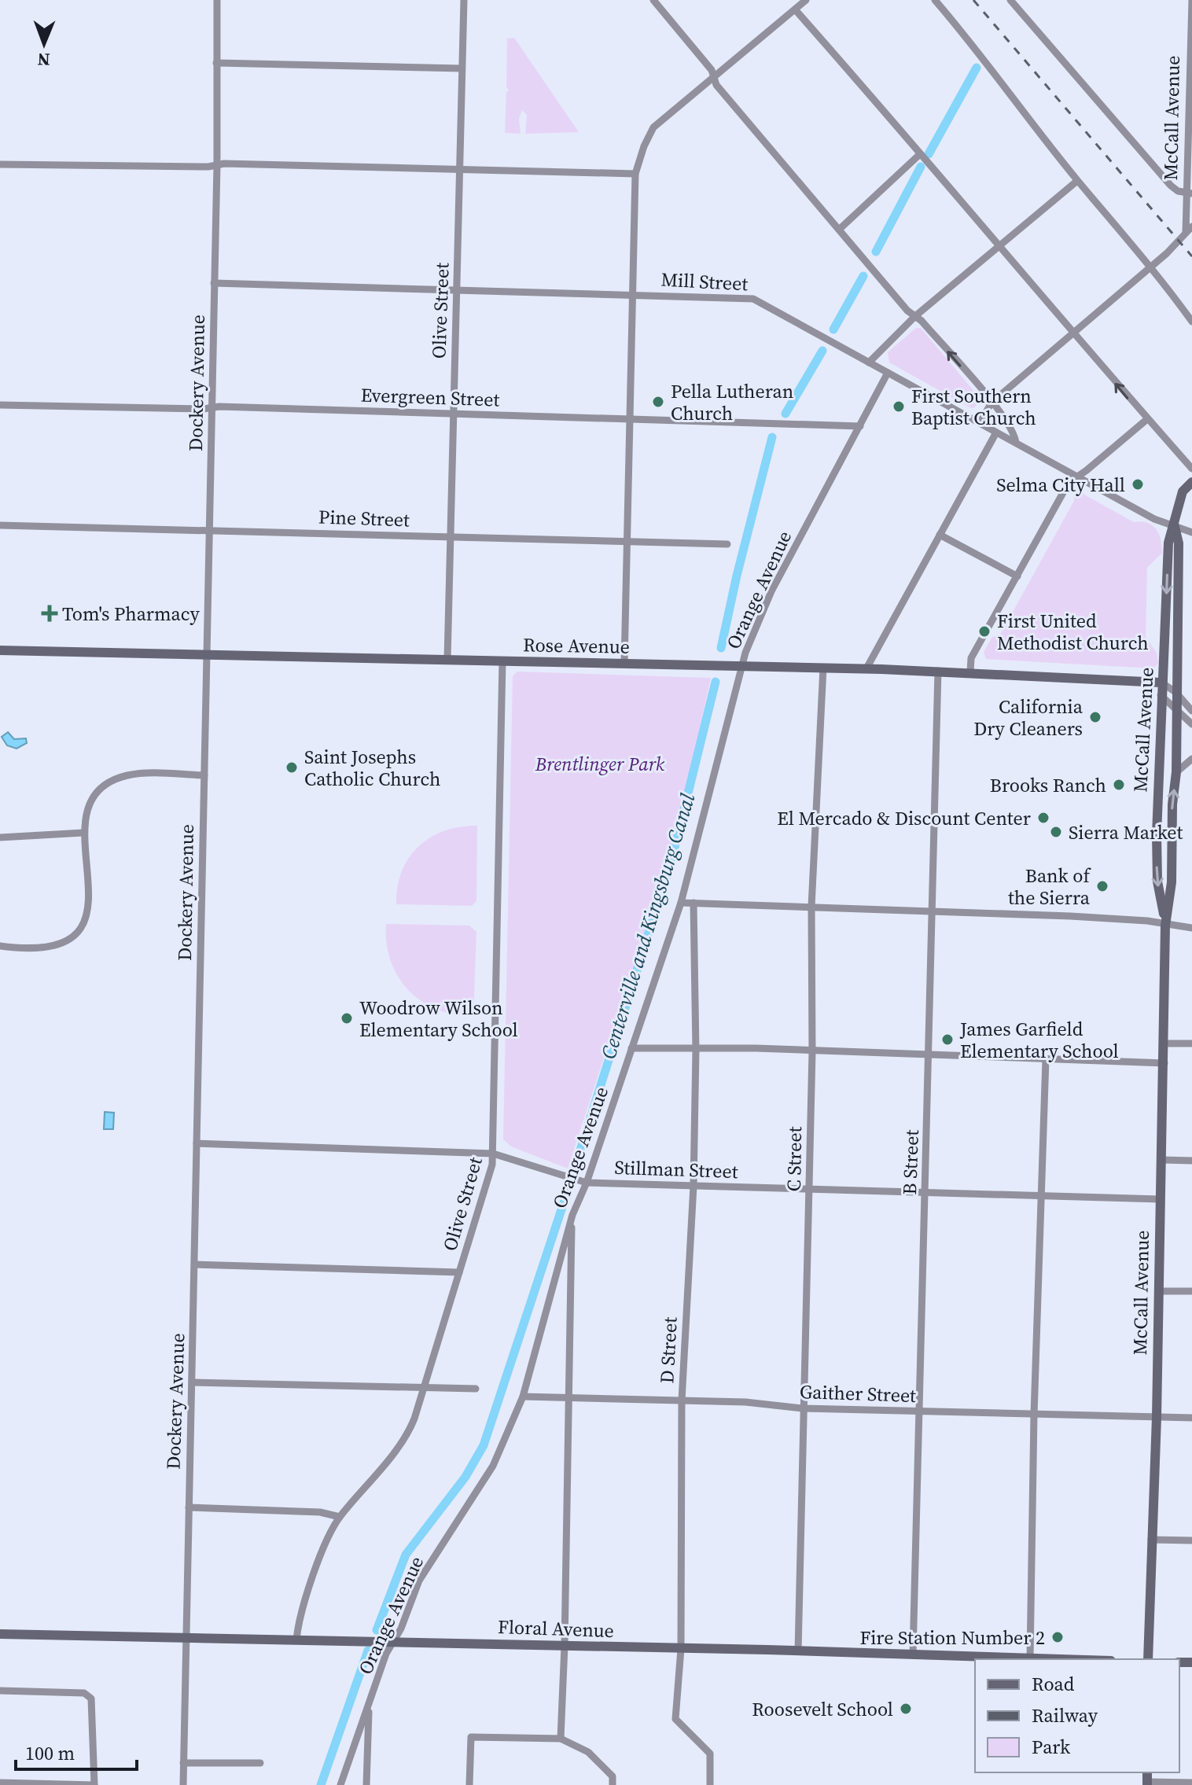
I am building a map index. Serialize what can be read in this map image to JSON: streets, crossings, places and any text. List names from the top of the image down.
{
  "streets": {
    "street": [
      "McCall Avenue",
      "Mill Street",
      "Olive Street",
      "Dockery Avenue",
      "Evergreen Street",
      "Pine Street",
      "Orange Avenue",
      "Rose Avenue",
      "C Street",
      "B Street",
      "Stillman Street",
      "D Street",
      "Gaither Street",
      "Floral Avenue"
    ]
  },
  "crossings": [
    ["McCall Avenue", "Mill Street"],
    ["McCall Avenue", "Rose Avenue"],
    ["McCall Avenue", "Stillman Street"],
    ["McCall Avenue", "Gaither Street"],
    ["Mill Street", "Olive Street"],
    ["Mill Street", "Dockery Avenue"],
    ["Mill Street", "Orange Avenue"],
    ["Olive Street", "Evergreen Street"],
    ["Olive Street", "Pine Street"],
    ["Olive Street", "Rose Avenue"],
    ["Olive Street", "Stillman Street"],
    ["Olive Street", "Floral Avenue"],
    ["Dockery Avenue", "Evergreen Street"],
    ["Dockery Avenue", "Pine Street"],
    ["Dockery Avenue", "Rose Avenue"],
    ["Dockery Avenue", "Stillman Street"],
    ["Dockery Avenue", "Floral Avenue"],
    ["Evergreen Street", "Orange Avenue"],
    ["Orange Avenue", "Rose Avenue"],
    ["Orange Avenue", "Stillman Street"],
    ["Orange Avenue", "Gaither Street"],
    ["Orange Avenue", "Floral Avenue"],
    ["Rose Avenue", "C Street"],
    ["Rose Avenue", "B Street"],
    ["C Street", "Stillman Street"],
    ["C Street", "Gaither Street"],
    ["C Street", "Floral Avenue"],
    ["B Street", "Stillman Street"],
    ["B Street", "Gaither Street"],
    ["B Street", "Floral Avenue"],
    ["Stillman Street", "D Street"],
    ["D Street", "Gaither Street"],
    ["D Street", "Floral Avenue"]
  ],
  "water": ["Centerville and Kingsburg Canal"],
  "parks": ["Brentlinger Park"],
  "places": {
    "other": [
      "Pella Lutheran Church",
      "First Southern Baptist Church",
      "Selma City Hall",
      "First United Methodist Church",
      "California Dry Cleaners",
      "Saint Josephs Catholic Church",
      "Brooks Ranch",
      "El Mercado & Discount Center",
      "Sierra Market",
      "Bank of the Sierra",
      "Woodrow Wilson Elementary School",
      "James Garfield Elementary School",
      "Fire Station Number 2",
      "Roosevelt School"
    ],
    "health": ["Tom's Pharmacy"]
  },
  "legend": ["Road", "Railway", "Park"],
  "scale_bar": "100 m",
  "north": "bottom"
}
